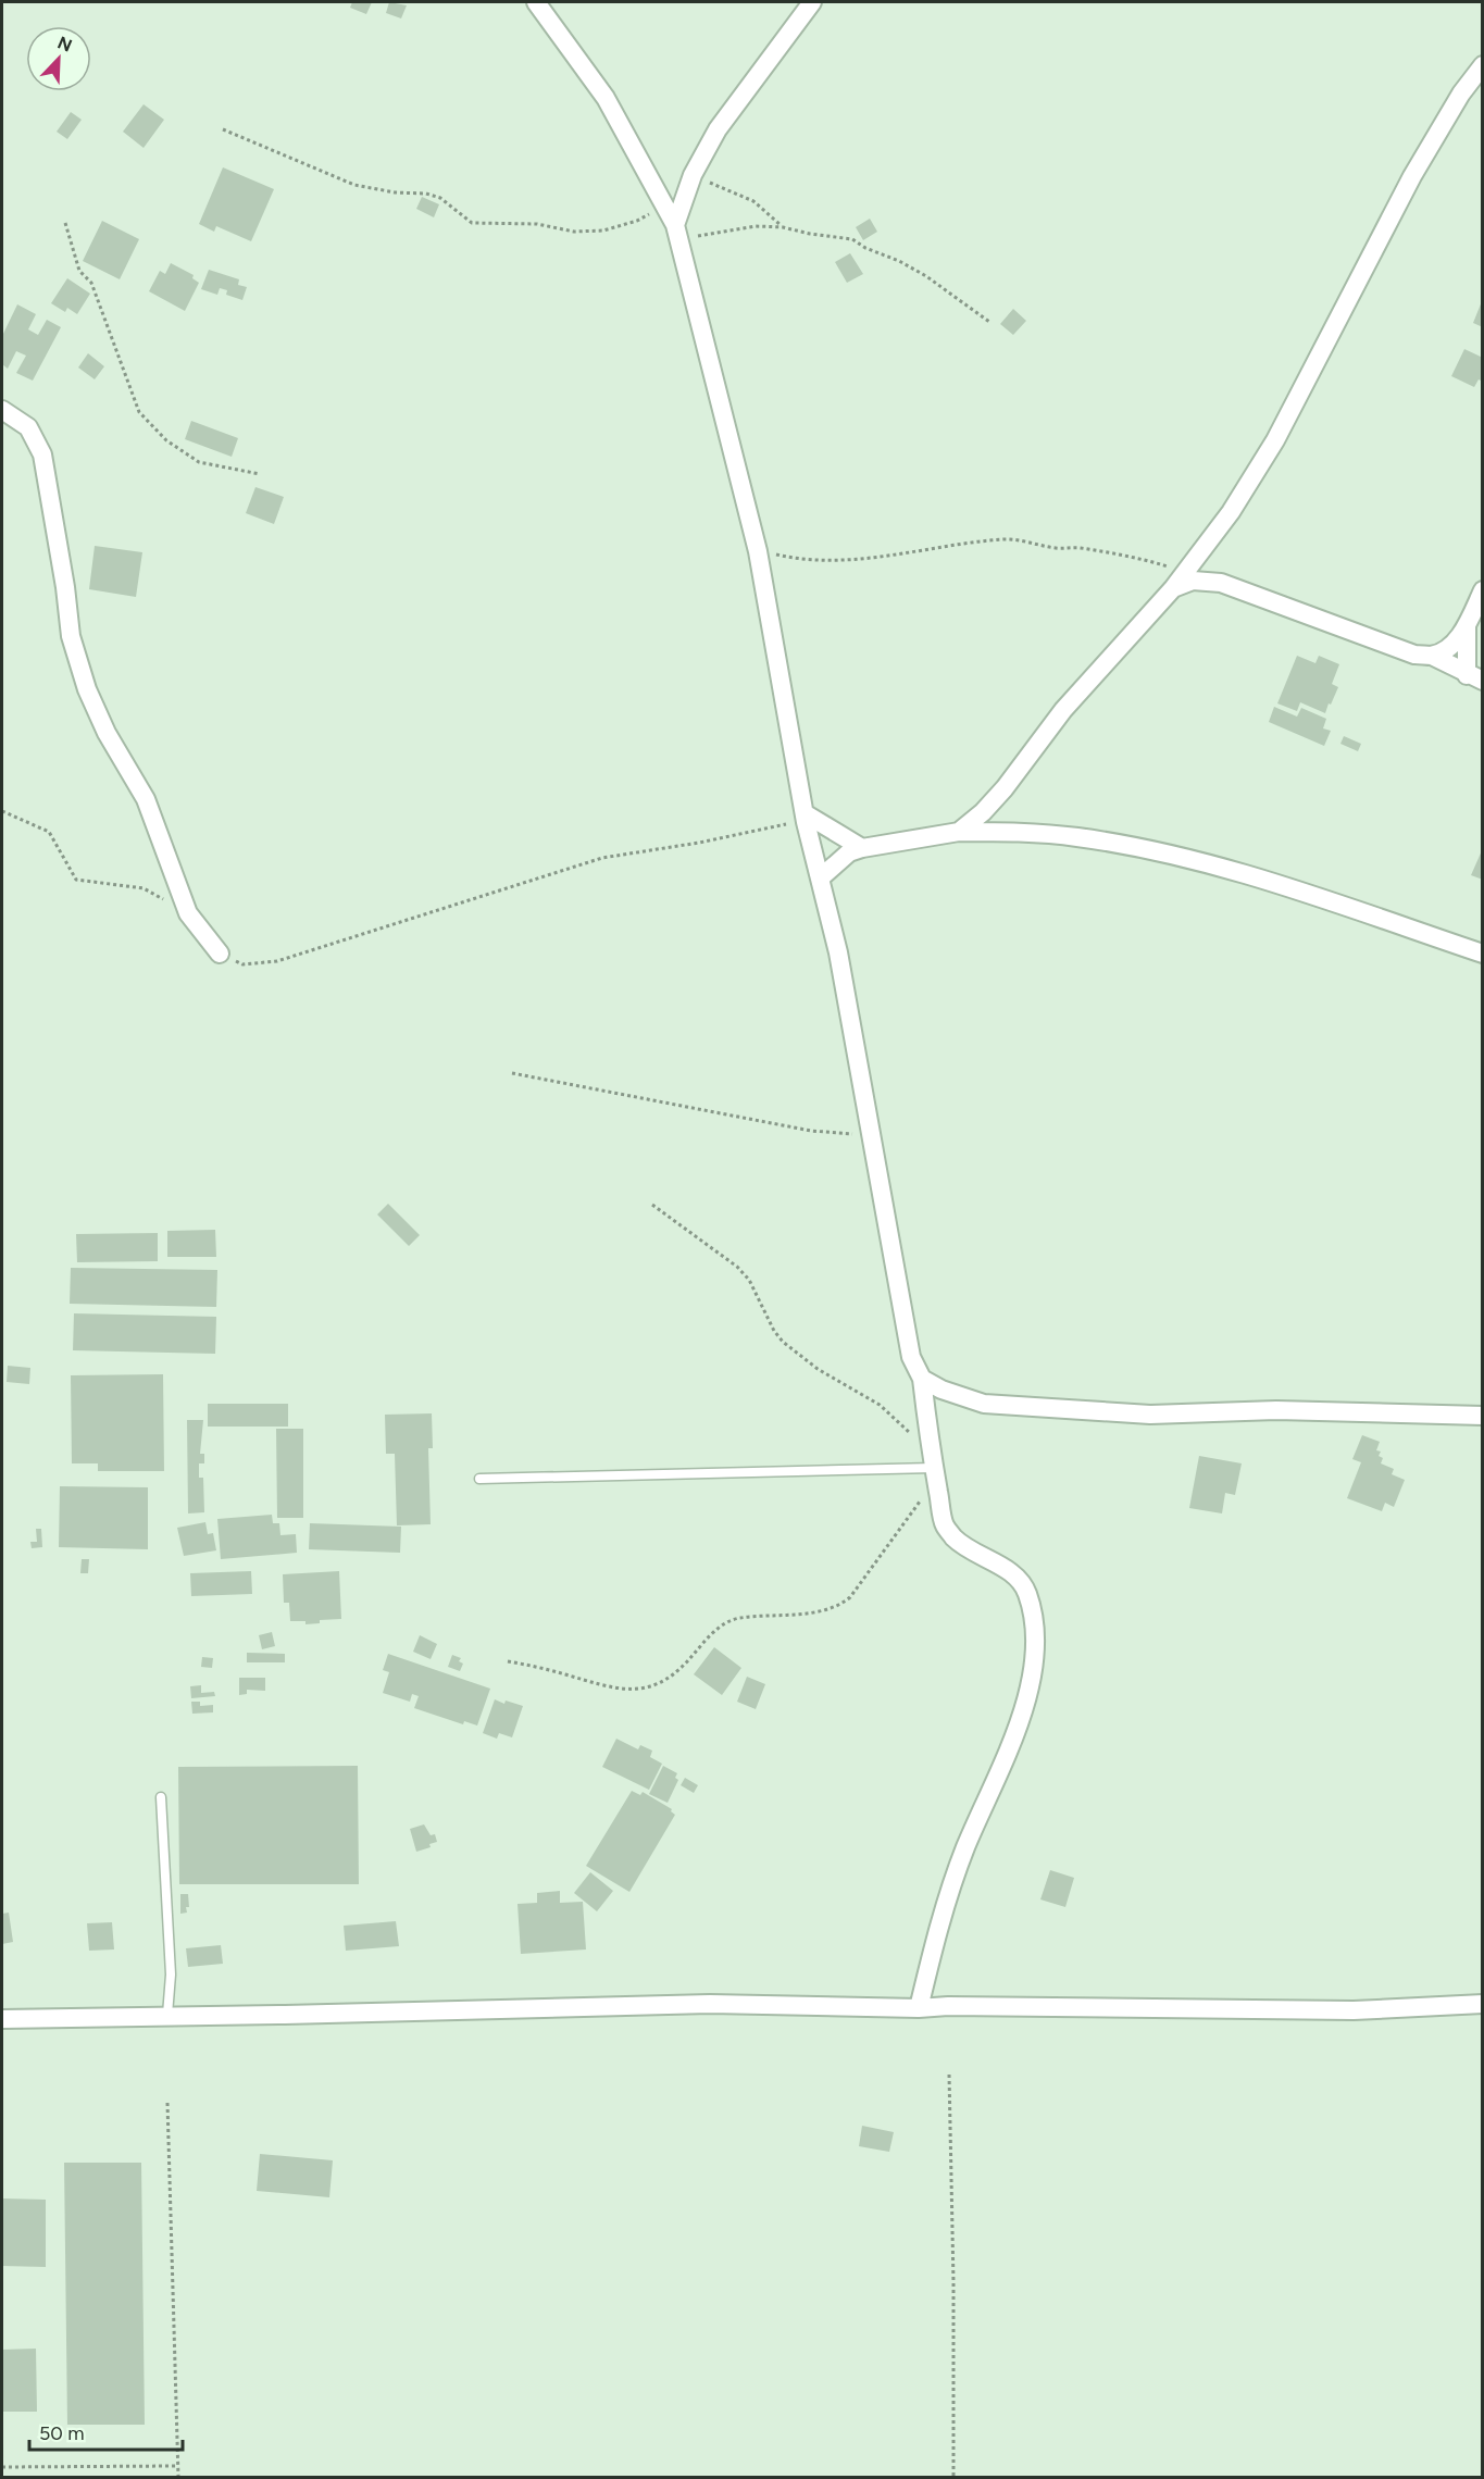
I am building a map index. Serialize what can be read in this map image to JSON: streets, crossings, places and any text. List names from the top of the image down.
{
  "scale_bar": "50 m",
  "north": "top right"
}
